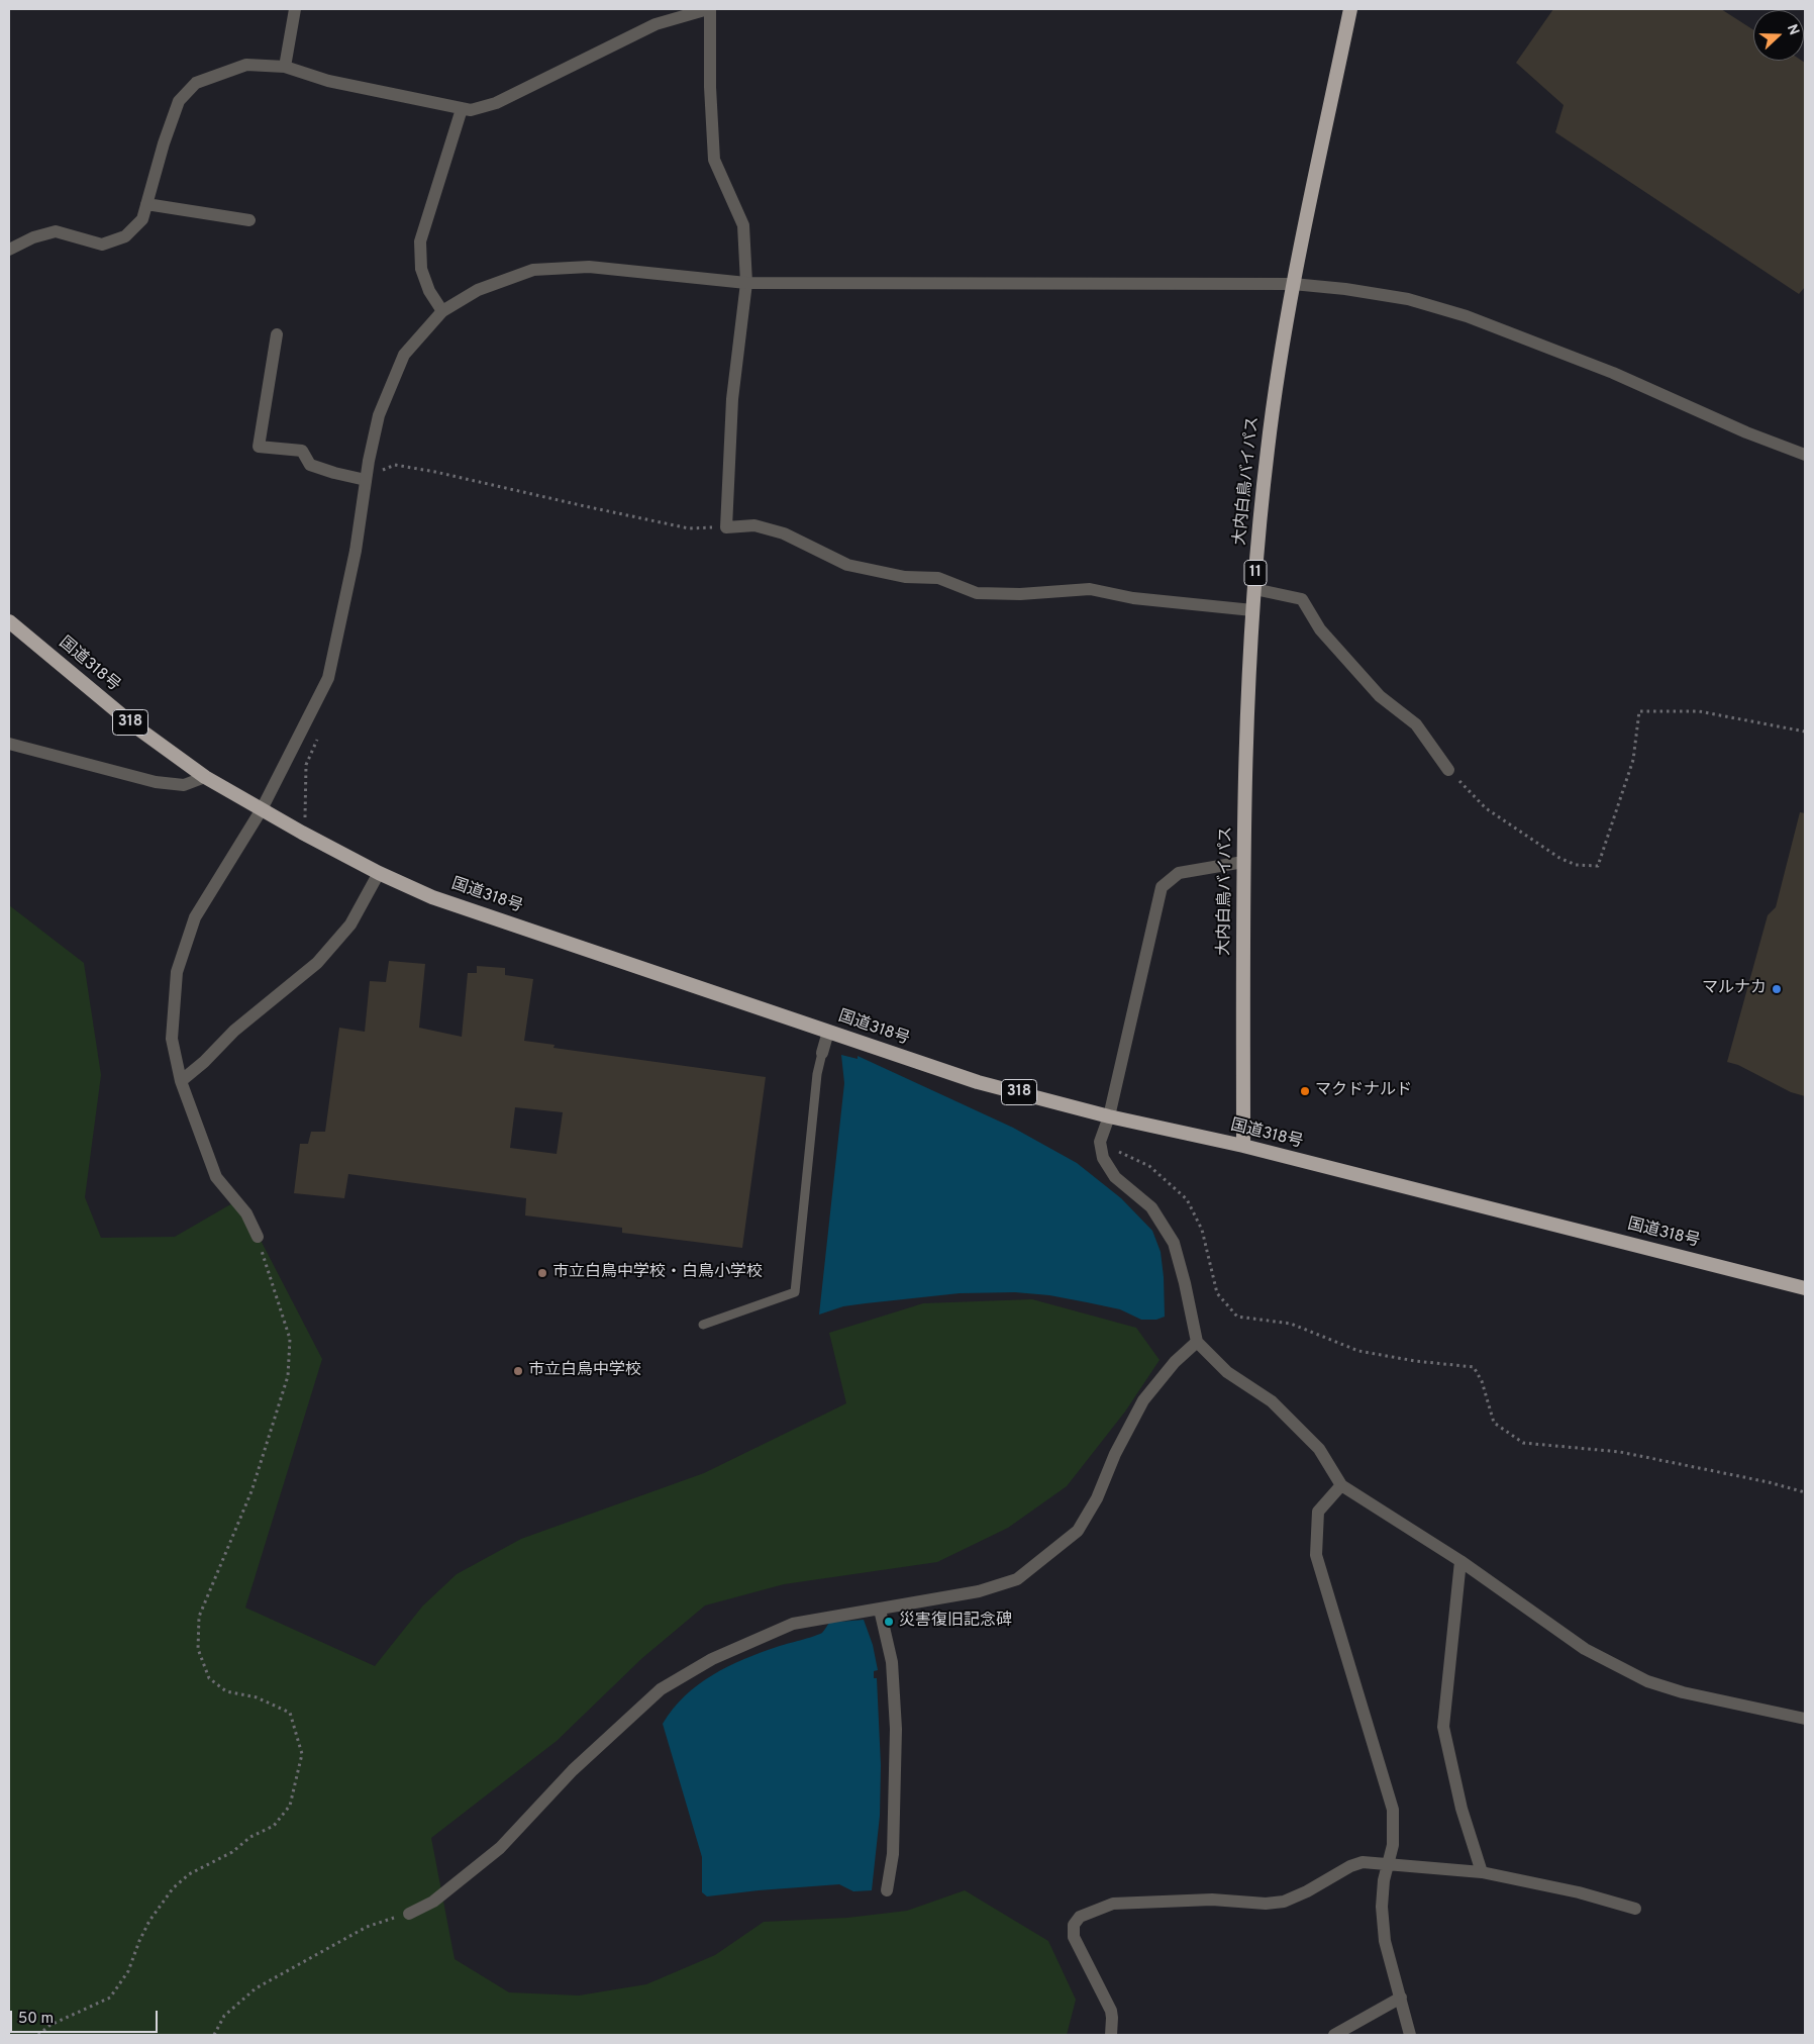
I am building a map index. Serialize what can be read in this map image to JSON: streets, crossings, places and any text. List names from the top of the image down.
{
  "streets": {
    "highway": [
      "大内白鳥バイパス",
      "11",
      "国道318号",
      "318"
    ]
  },
  "crossings": [
    ["大内白鳥バイパス", "国道318号"]
  ],
  "places": [
    "マルナカ",
    "マクドナルド",
    "市立白鳥中学校・白鳥小学校",
    "市立白鳥中学校",
    "災害復旧記念碑"
  ],
  "scale_bar": "50 m",
  "north": "right"
}
